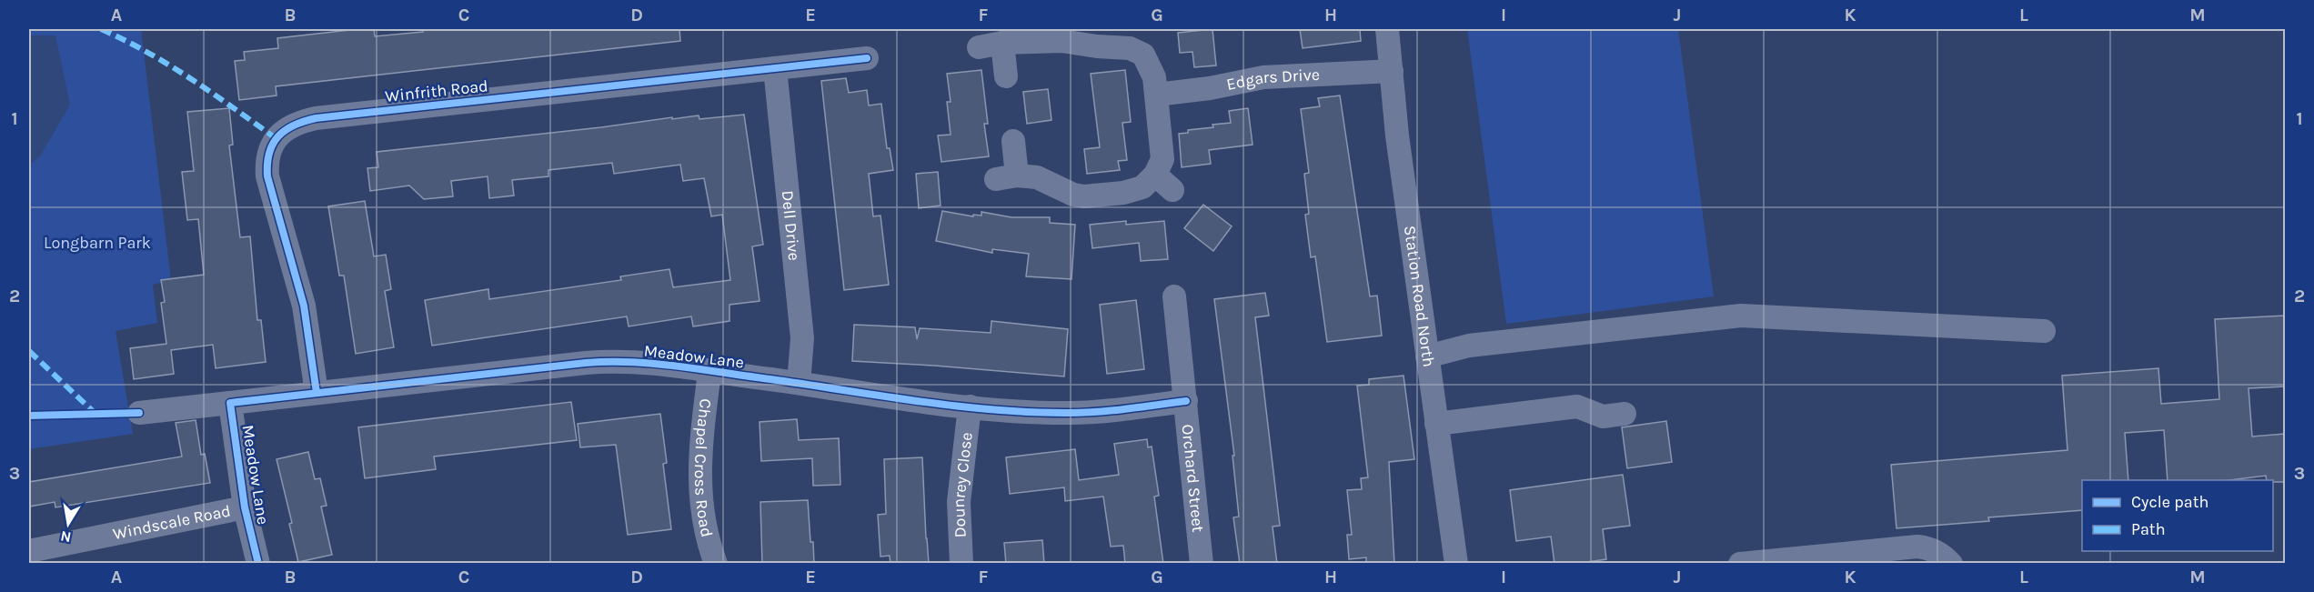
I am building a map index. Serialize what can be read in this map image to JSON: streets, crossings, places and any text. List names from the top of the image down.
{
  "streets": {
    "street": [
      "Edgars Drive",
      "Winfrith Road",
      "Dell Drive",
      "Station Road North",
      "Meadow Lane",
      "Chapel Cross Road",
      "Orchard Street",
      "Dounrey Close",
      "Windscale Road"
    ]
  },
  "crossings": [
    ["Edgars Drive", "Station Road North"],
    ["Winfrith Road", "Dell Drive"],
    ["Winfrith Road", "Meadow Lane"],
    ["Dell Drive", "Meadow Lane"],
    ["Meadow Lane", "Chapel Cross Road"],
    ["Meadow Lane", "Orchard Street"],
    ["Meadow Lane", "Dounrey Close"],
    ["Meadow Lane", "Windscale Road"]
  ],
  "parks": ["Longbarn Park"],
  "legend": ["Cycle path", "Path"],
  "north": "bottom",
  "grid": {
    "columns": [
      "A",
      "B",
      "C",
      "D",
      "E",
      "F",
      "G",
      "H",
      "I",
      "J",
      "K",
      "L",
      "M"
    ],
    "rows": ["1", "2", "3"]
  }
}
